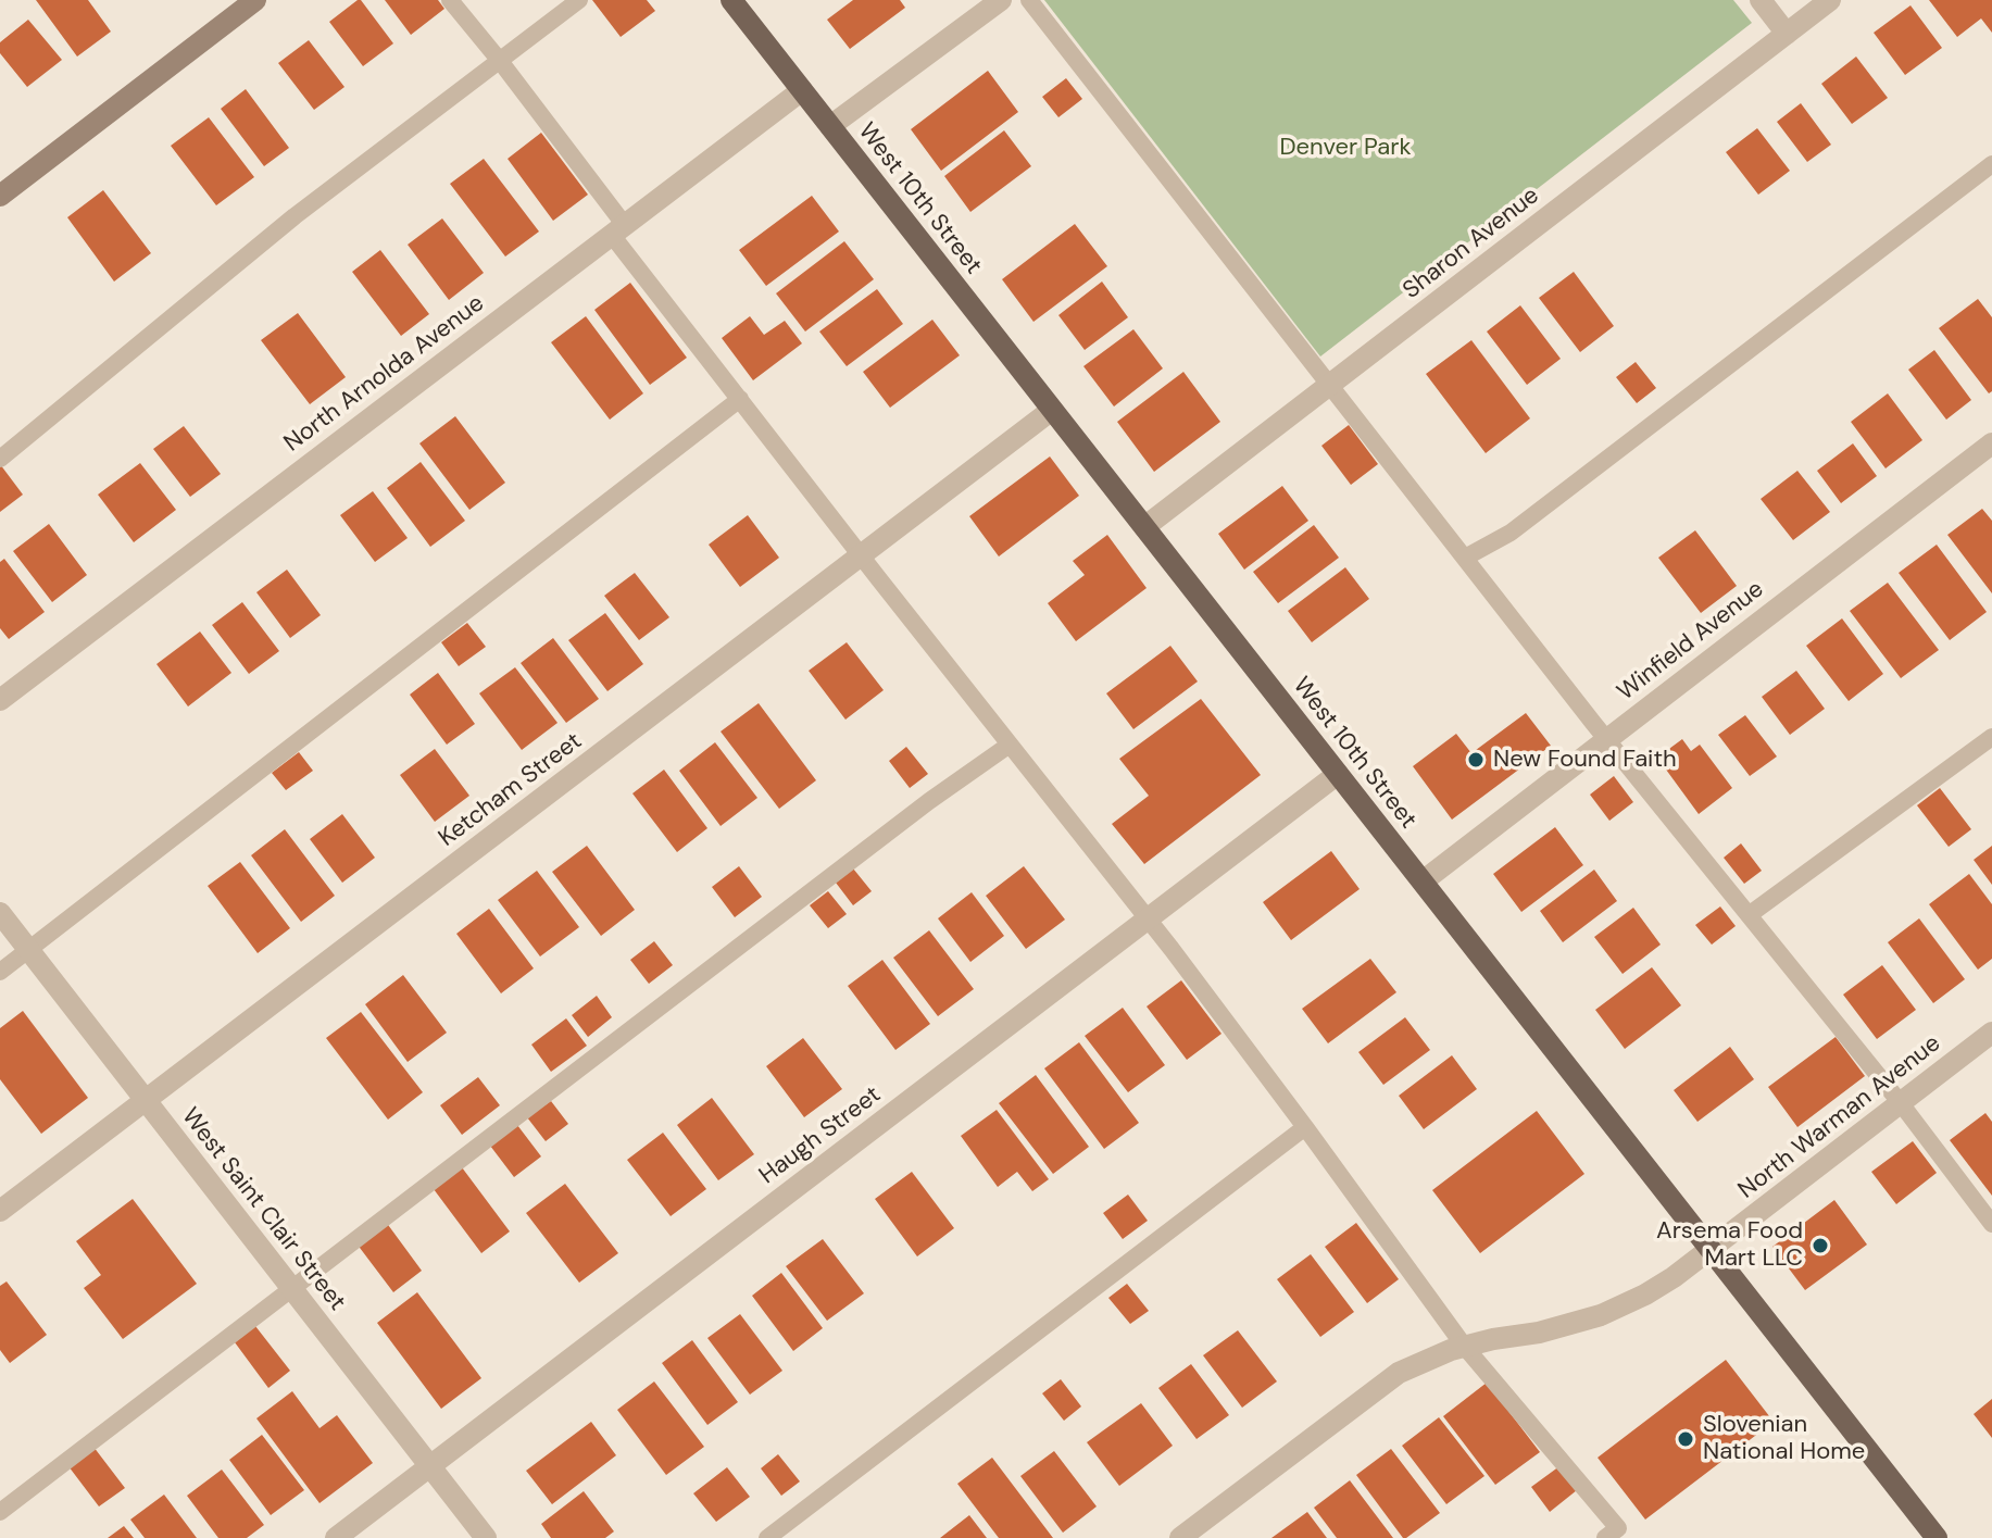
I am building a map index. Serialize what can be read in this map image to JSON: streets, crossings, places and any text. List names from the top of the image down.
{
  "streets": {
    "main road": ["West 10th Street"],
    "street": [
      "Sharon Avenue",
      "North Arnolda Avenue",
      "Winfield Avenue",
      "Ketcham Street",
      "North Warman Avenue",
      "Haugh Street",
      "West Saint Clair Street"
    ]
  },
  "crossings": [
    ["West 10th Street", "Sharon Avenue"],
    ["West 10th Street", "North Arnolda Avenue"],
    ["West 10th Street", "Winfield Avenue"],
    ["West 10th Street", "Ketcham Street"],
    ["West 10th Street", "North Warman Avenue"],
    ["West 10th Street", "Haugh Street"],
    ["Ketcham Street", "West Saint Clair Street"],
    ["Haugh Street", "West Saint Clair Street"]
  ],
  "parks": ["Denver Park"],
  "places": ["New Found Faith", "Arsema Food Mart LLC", "Slovenian National Home"]
}
